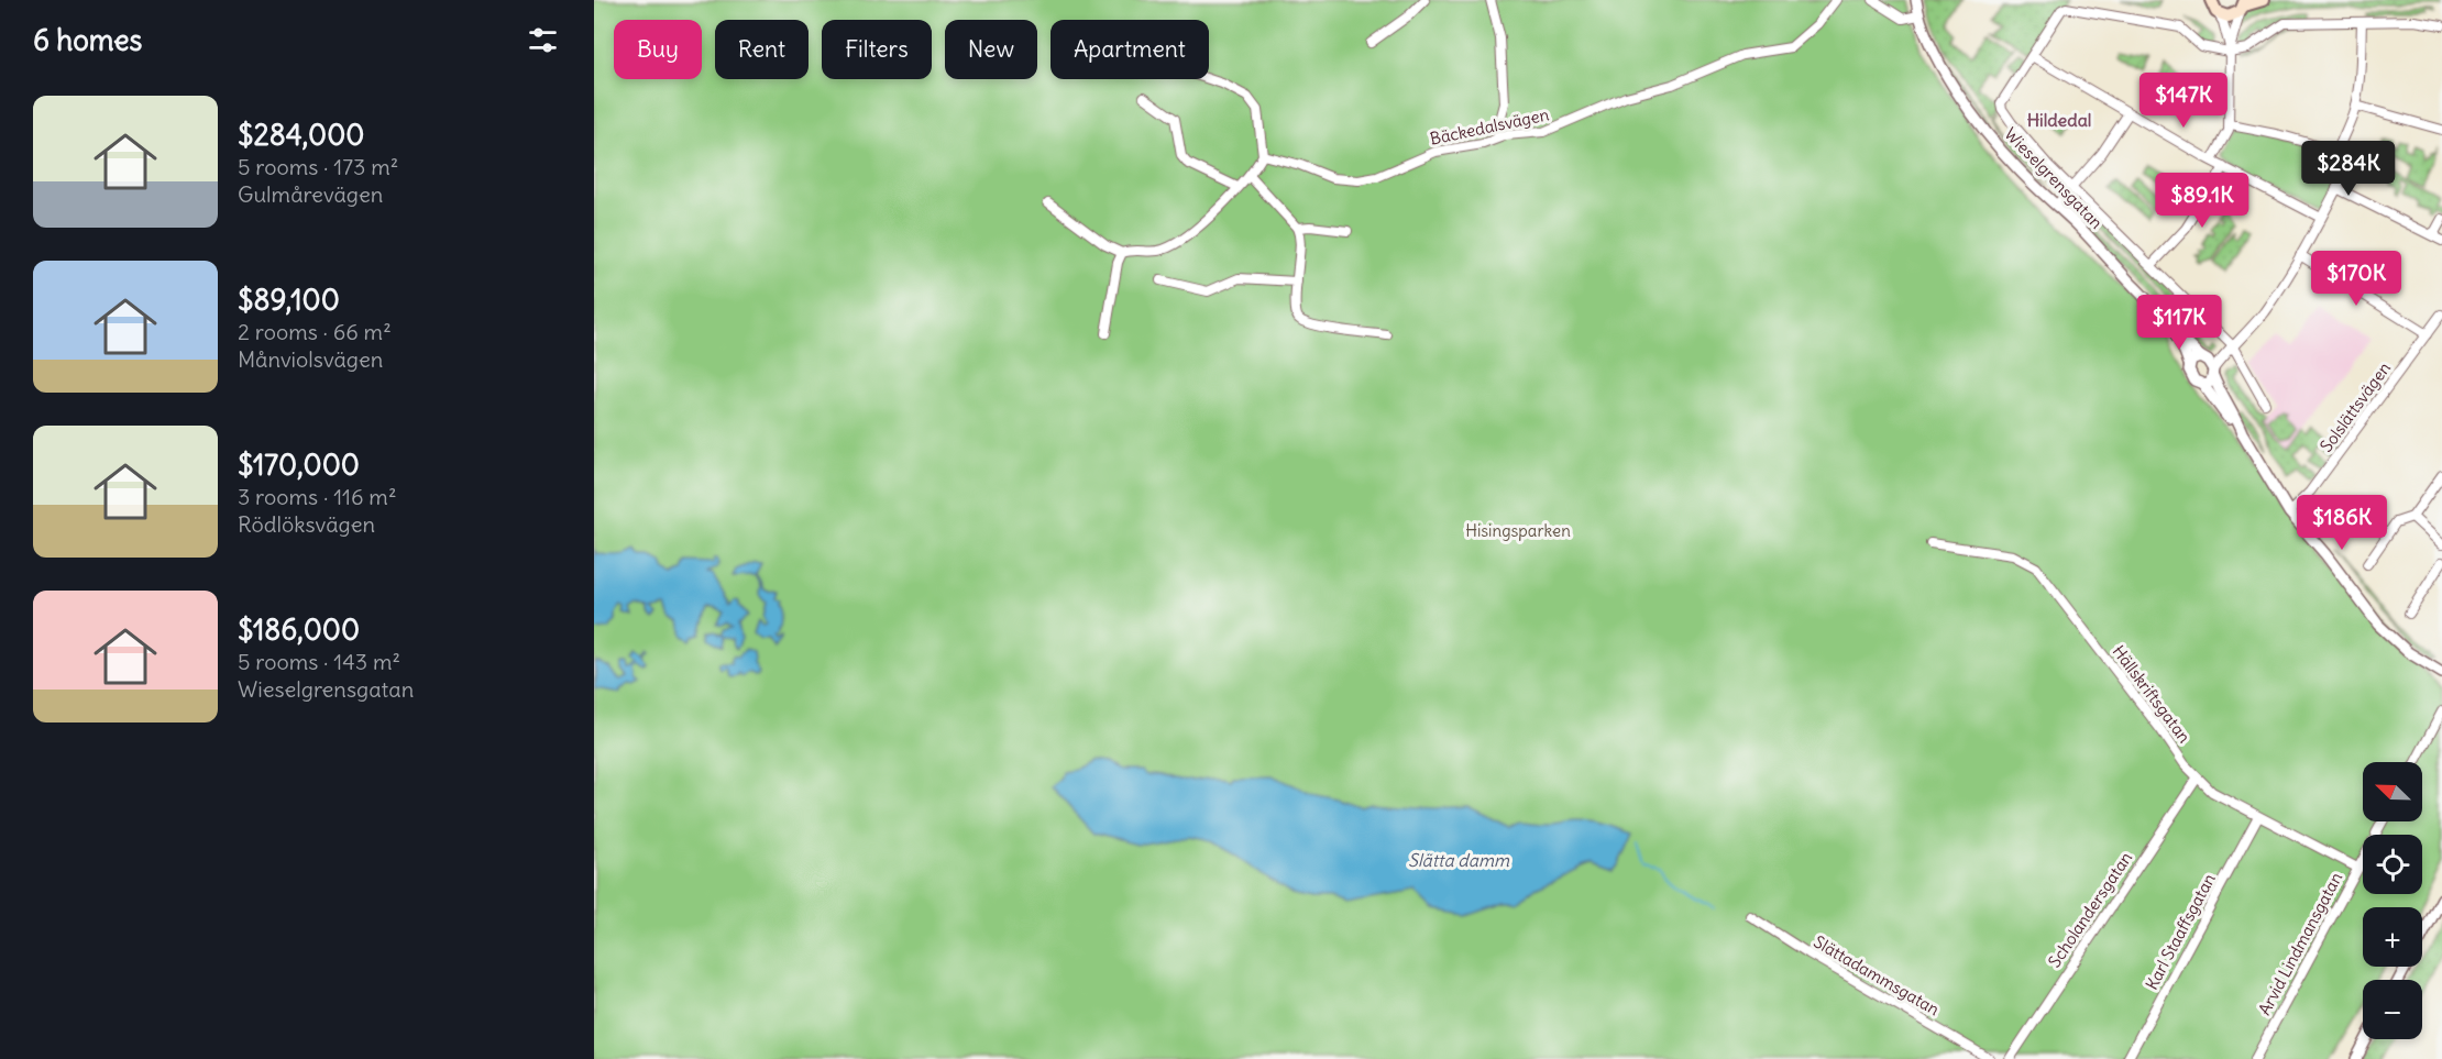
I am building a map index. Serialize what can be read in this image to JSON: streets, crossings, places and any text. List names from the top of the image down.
{
  "streets": {
    "street": [
      "Bäckedalsvägen",
      "Wieselgrensgatan",
      "Solslättsvägen",
      "Hällskriftsgatan",
      "Scholandersgatan",
      "Karl Staaffsgatan",
      "Arvid Lindmansgatan",
      "Slättadammsgatan"
    ]
  },
  "crossings": [
    ["Wieselgrensgatan", "Solslättsvägen"],
    ["Hällskriftsgatan", "Scholandersgatan"],
    ["Hällskriftsgatan", "Karl Staaffsgatan"],
    ["Hällskriftsgatan", "Arvid Lindmansgatan"]
  ],
  "districts": ["Hildedal"],
  "water": ["Slätta damm"],
  "parks": ["Hisingsparken"],
  "north": "top left",
  "page": {
    "heading": "6 homes",
    "chip": [
      "Buy",
      "Rent",
      "Filters",
      "New",
      "Apartment"
    ],
    "price": [
      "$147K",
      "$284K",
      "$89.1K",
      "$170K",
      "$117K",
      "$186K"
    ],
    "list": [
      {
        "name": "$284,000",
        "note": "5 rooms · 173 m² · Gulmårevägen"
      },
      {
        "name": "$89,100",
        "note": "2 rooms · 66 m² · Månviolsvägen"
      },
      {
        "name": "$170,000",
        "note": "3 rooms · 116 m² · Rödlöksvägen"
      },
      {
        "name": "$186,000",
        "note": "5 rooms · 143 m² · Wieselgrensgatan"
      }
    ],
    "map_buttons": ["+", "−"]
  }
}
